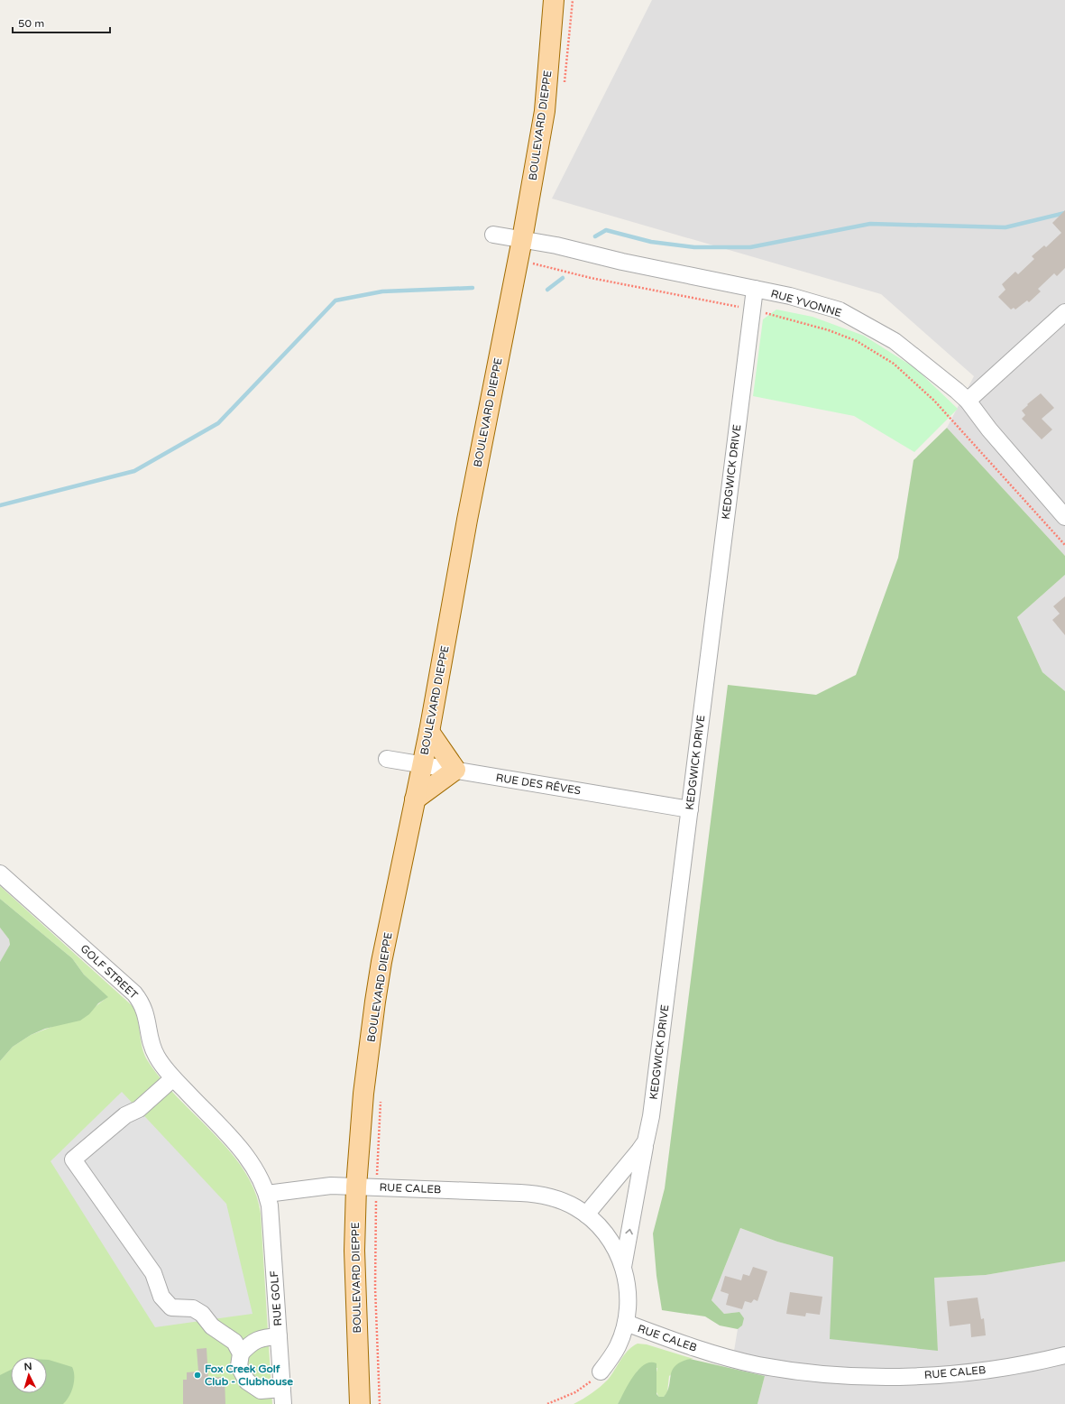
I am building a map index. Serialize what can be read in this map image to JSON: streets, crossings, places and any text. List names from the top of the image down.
{
  "streets": {
    "main road": ["BOULEVARD DIEPPE"],
    "street": [
      "RUE YVONNE",
      "KEDGWICK DRIVE",
      "RUE DES RÊVES",
      "GOLF STREET",
      "RUE CALEB",
      "RUE GOLF"
    ]
  },
  "crossings": [
    ["BOULEVARD DIEPPE", "RUE YVONNE"],
    ["BOULEVARD DIEPPE", "RUE DES RÊVES"],
    ["BOULEVARD DIEPPE", "RUE CALEB"],
    ["RUE YVONNE", "KEDGWICK DRIVE"],
    ["KEDGWICK DRIVE", "RUE DES RÊVES"],
    ["KEDGWICK DRIVE", "RUE CALEB"],
    ["GOLF STREET", "RUE CALEB"],
    ["GOLF STREET", "RUE GOLF"],
    ["RUE CALEB", "RUE GOLF"]
  ],
  "places": ["Fox Creek Golf Club - Clubhouse"],
  "scale_bar": "50 m",
  "north": "top"
}
